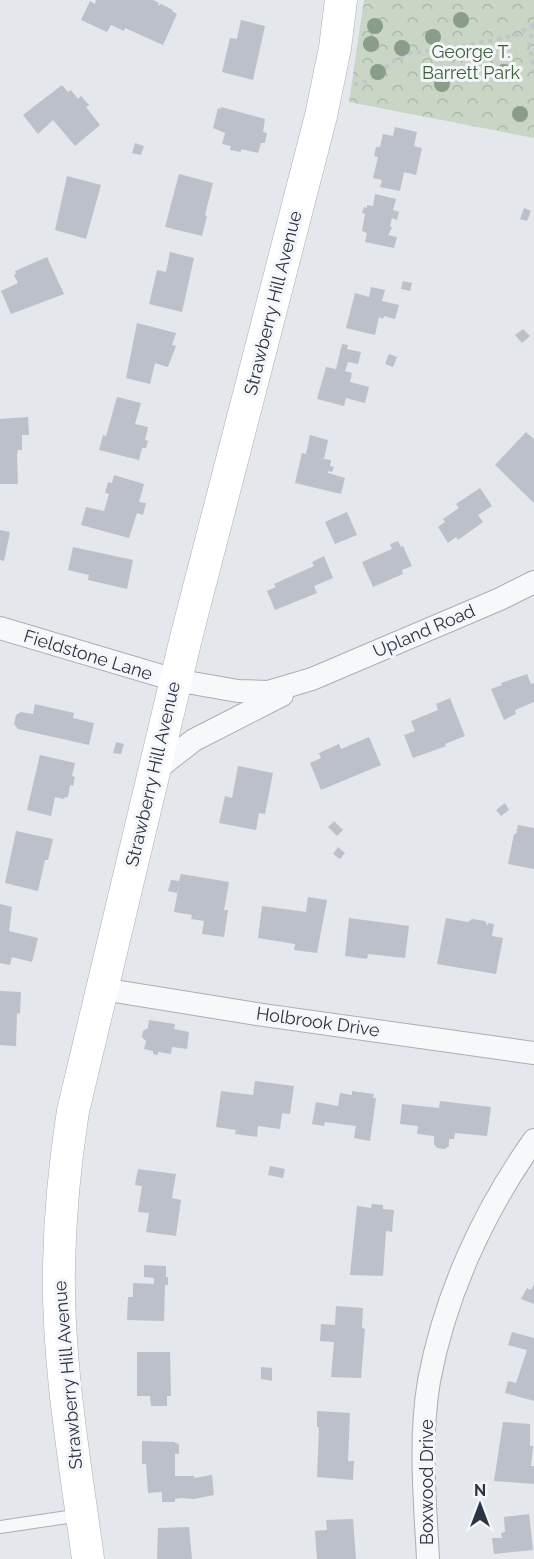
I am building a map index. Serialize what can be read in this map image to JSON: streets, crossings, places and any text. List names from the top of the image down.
{
  "streets": {
    "main road": ["Strawberry Hill Avenue"],
    "street": [
      "Upland Road",
      "Fieldstone Lane",
      "Holbrook Drive",
      "Boxwood Drive"
    ]
  },
  "crossings": [
    ["Strawberry Hill Avenue", "Upland Road"],
    ["Strawberry Hill Avenue", "Fieldstone Lane"],
    ["Strawberry Hill Avenue", "Holbrook Drive"],
    ["Upland Road", "Fieldstone Lane"]
  ],
  "parks": ["George T. Barrett Park"],
  "north": "top"
}
